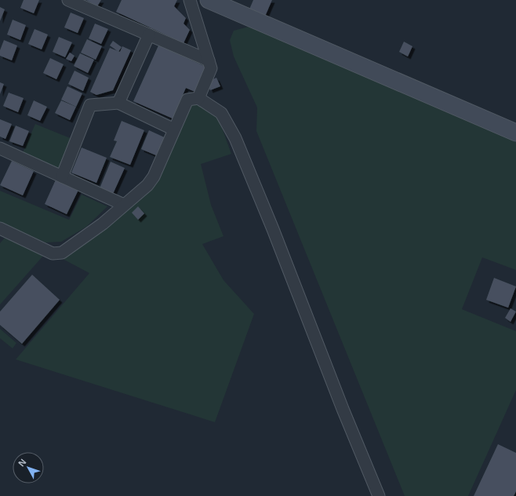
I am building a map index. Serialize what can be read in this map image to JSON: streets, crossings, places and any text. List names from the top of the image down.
{
  "north": "top left"
}
